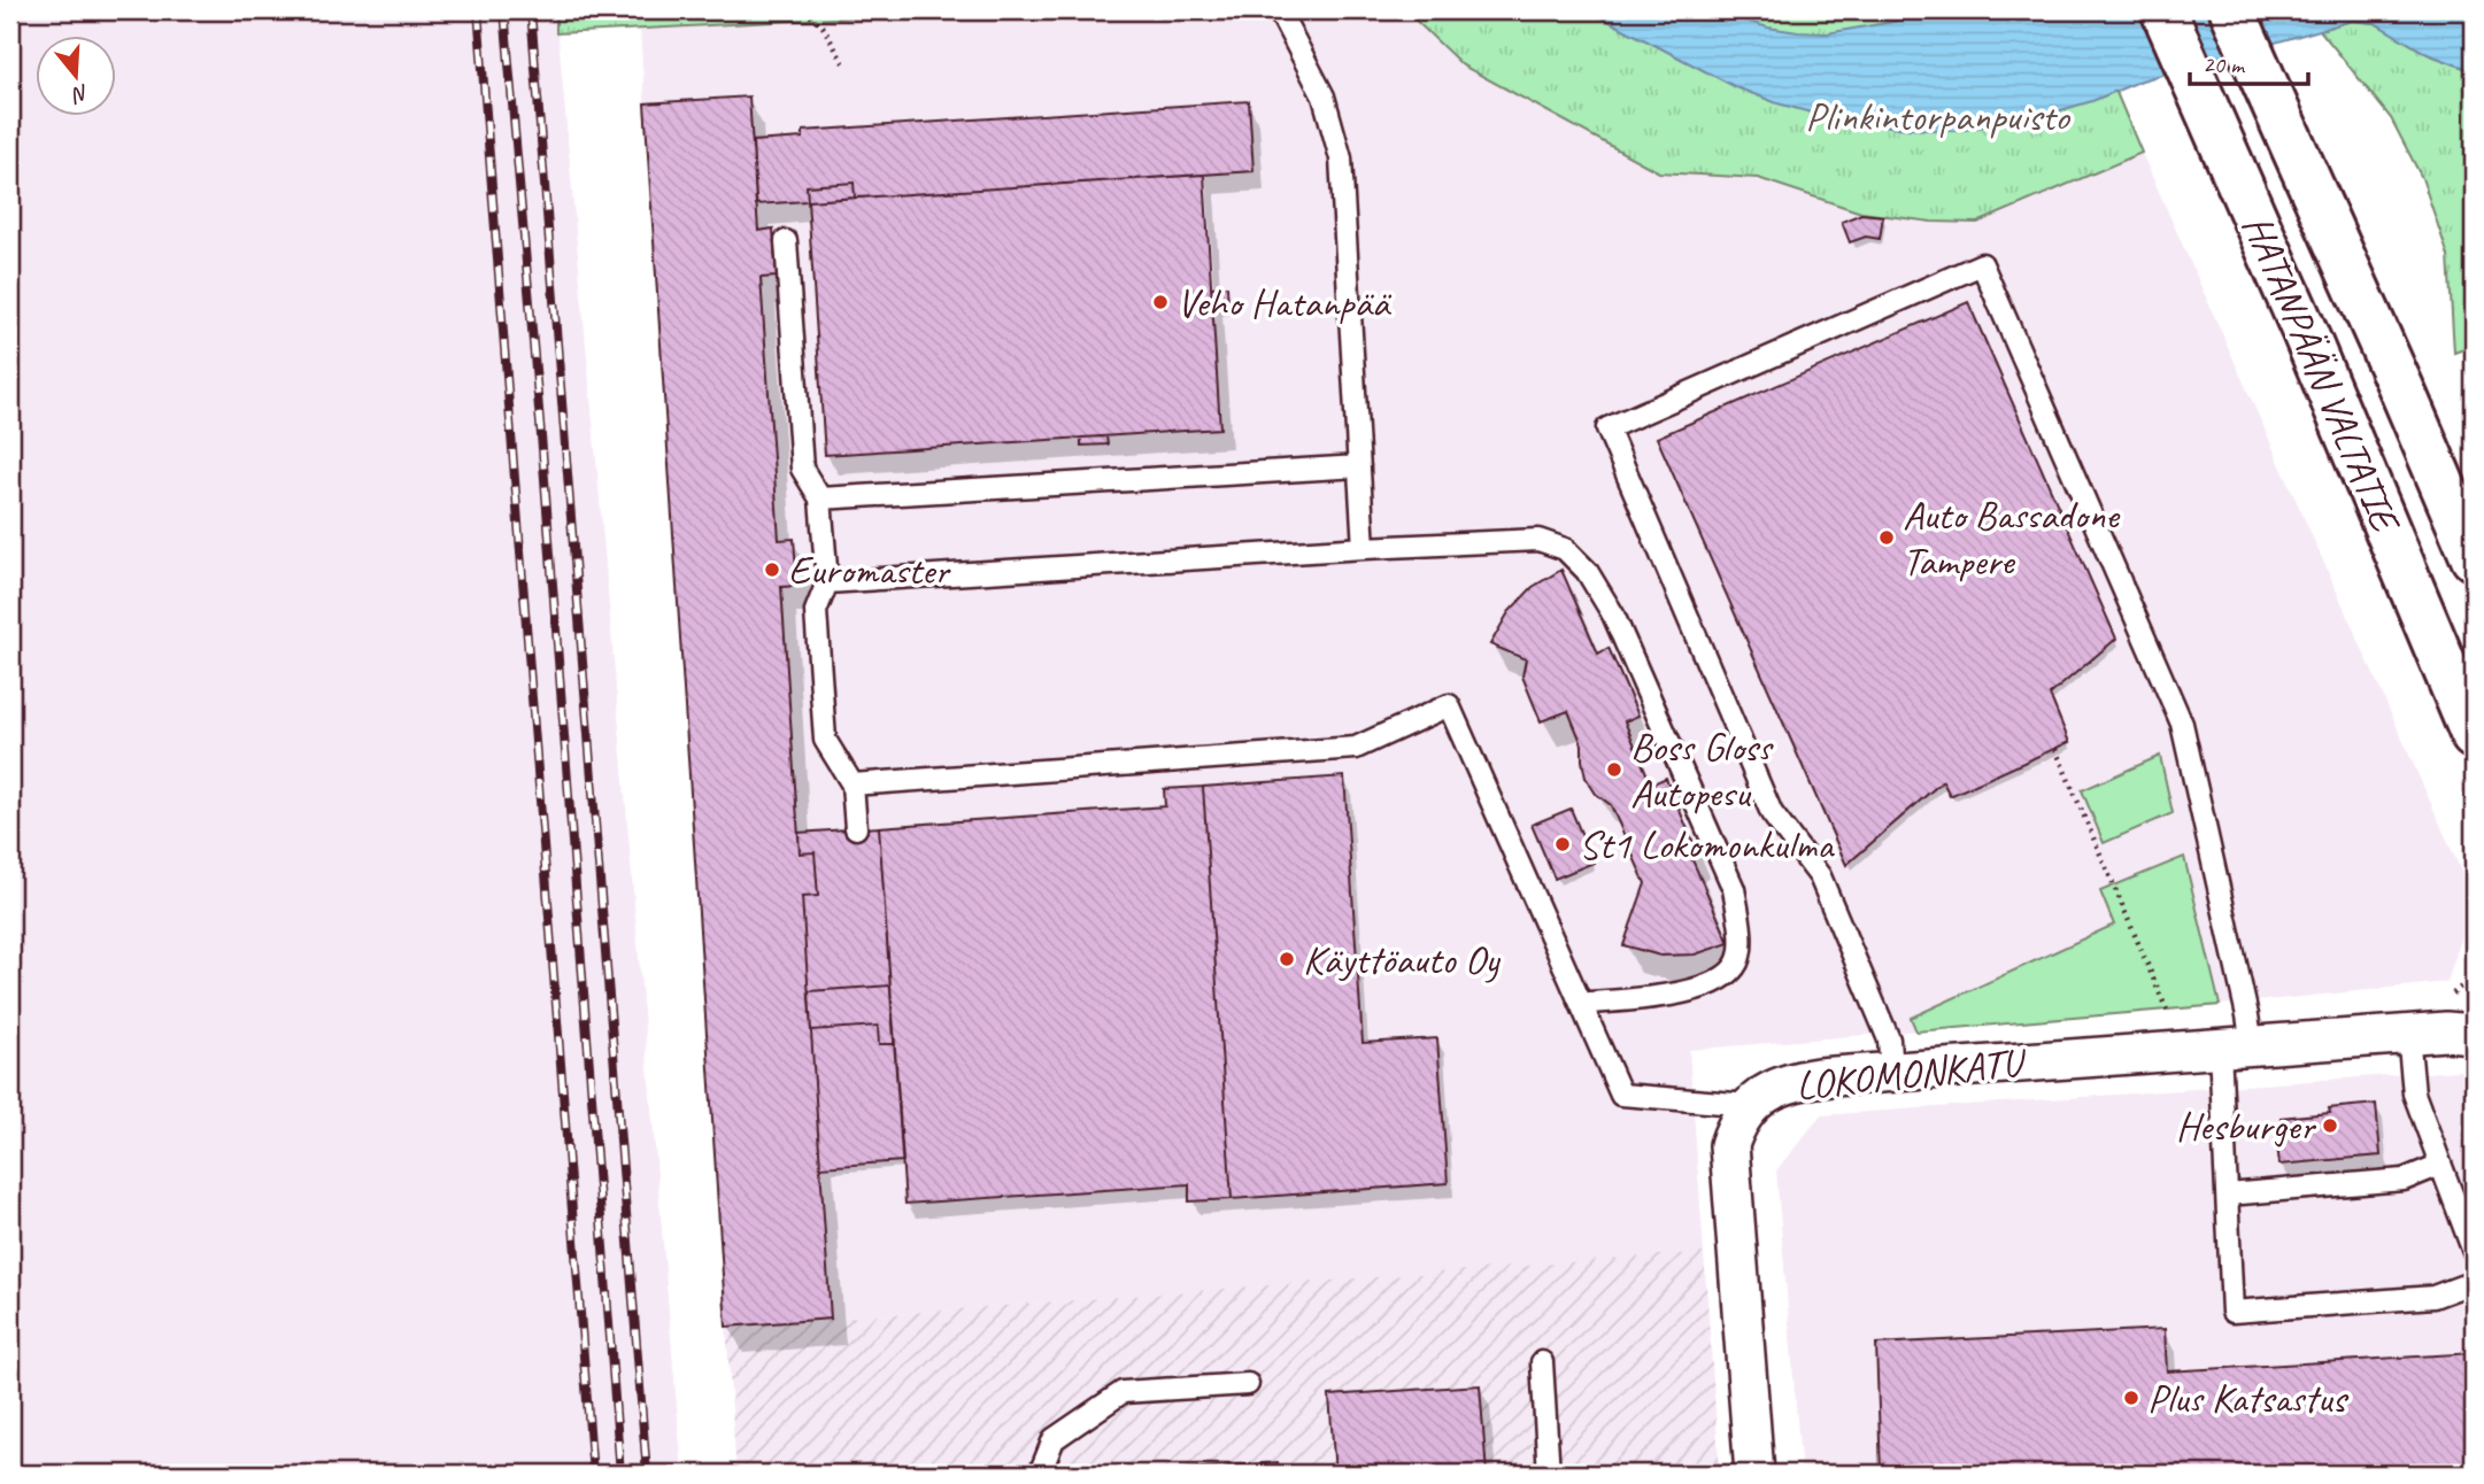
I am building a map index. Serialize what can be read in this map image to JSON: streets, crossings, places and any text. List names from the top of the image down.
{
  "streets": {
    "main road": ["HATANPÄÄN VALTATIE"],
    "street": ["LOKOMONKATU"]
  },
  "parks": ["Plinkintorpanpuisto"],
  "places": [
    "Veho Hatanpää",
    "Auto Bassadone Tampere",
    "Euromaster",
    "Boss Gloss Autopesu",
    "St1 Lokomonkulma",
    "Käyttöauto Oy",
    "Hesburger",
    "Plus Katsastus"
  ],
  "scale_bar": "20 m",
  "north": "bottom"
}
